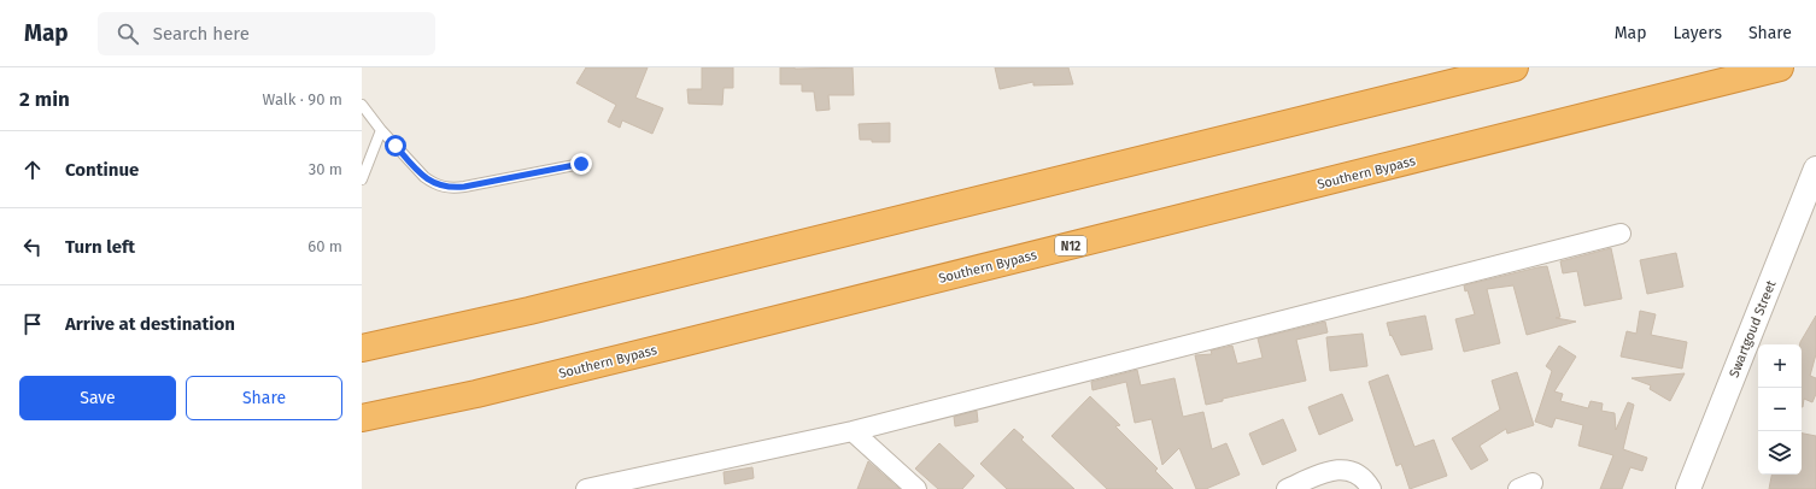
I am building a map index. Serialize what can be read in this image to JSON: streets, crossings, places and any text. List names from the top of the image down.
{
  "streets": {
    "highway": ["Southern Bypass", "N12"],
    "street": ["Swartgoud Street"]
  },
  "page": {
    "header": "Map",
    "search": "Search here",
    "nav": ["Map", "Layers", "Share"],
    "heading": ["2 min", "Walk · 90 m"],
    "list": [
      ["Continue", "30 m"],
      ["Turn left", "60 m"],
      "Arrive at destination"
    ],
    "map_buttons": ["+", "−"],
    "buttons": ["Save", "Share"]
  }
}
